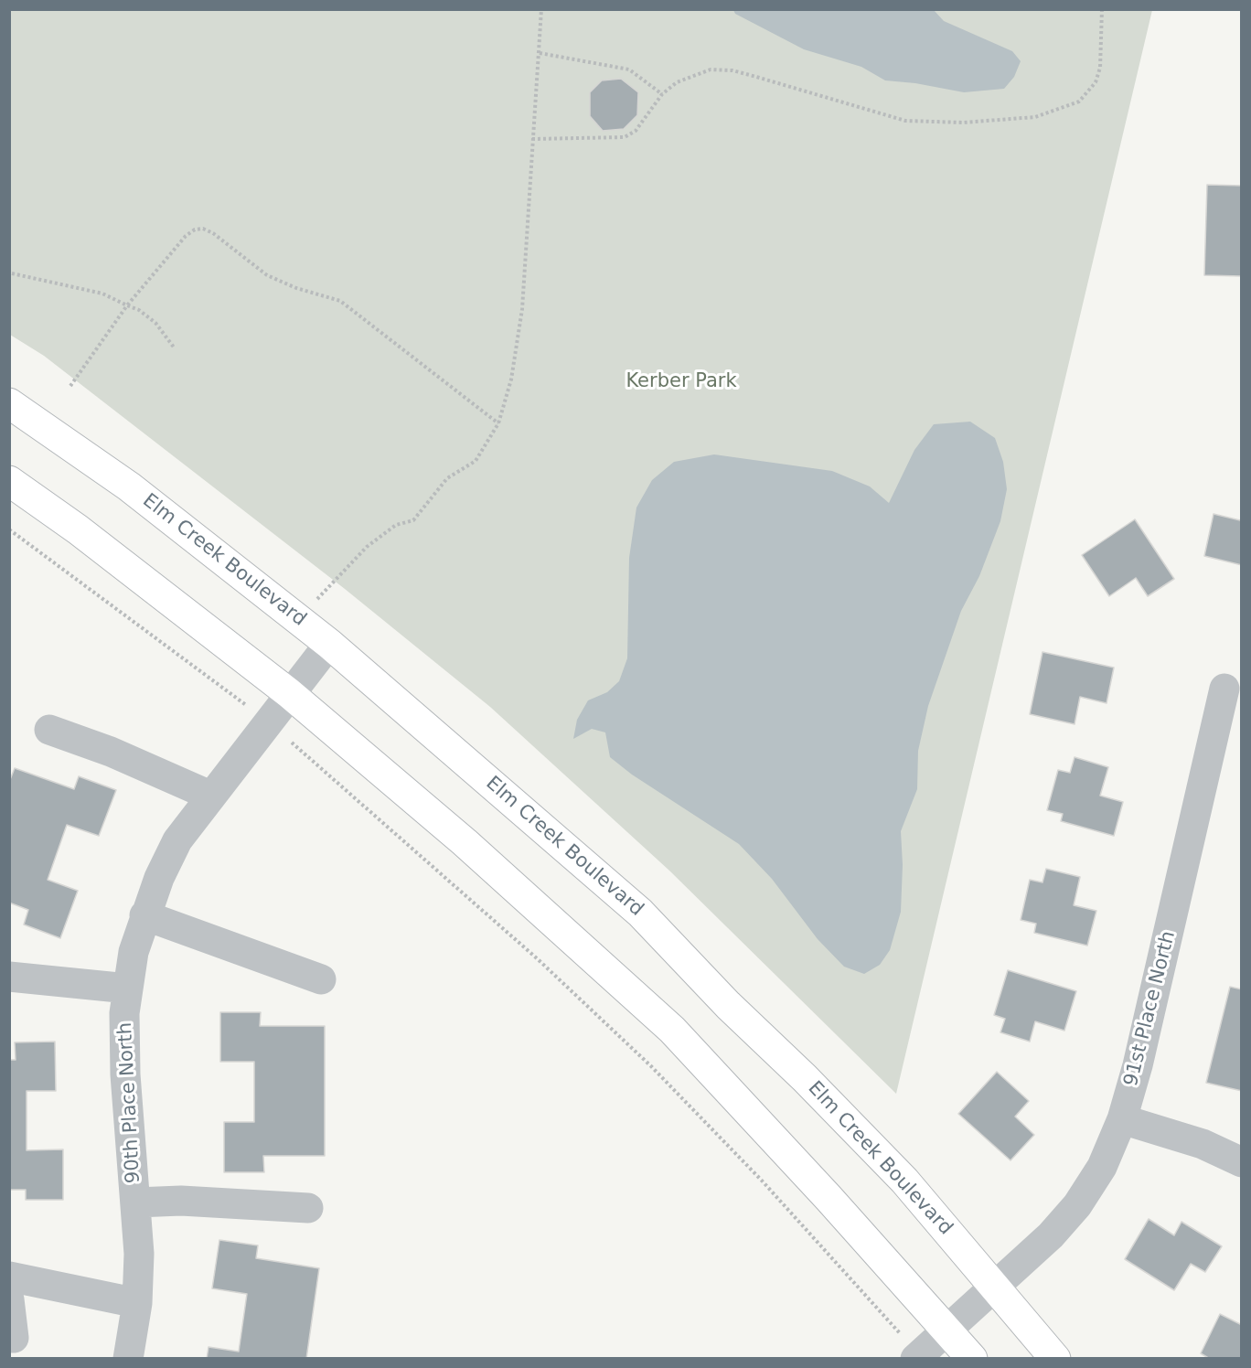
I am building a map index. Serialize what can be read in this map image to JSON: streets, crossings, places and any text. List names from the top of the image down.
{
  "streets": {
    "main road": ["Elm Creek Boulevard"],
    "street": ["91st Place North", "90th Place North"]
  },
  "crossings": [
    ["Elm Creek Boulevard", "91st Place North"],
    ["Elm Creek Boulevard", "90th Place North"]
  ],
  "parks": ["Kerber Park"]
}
